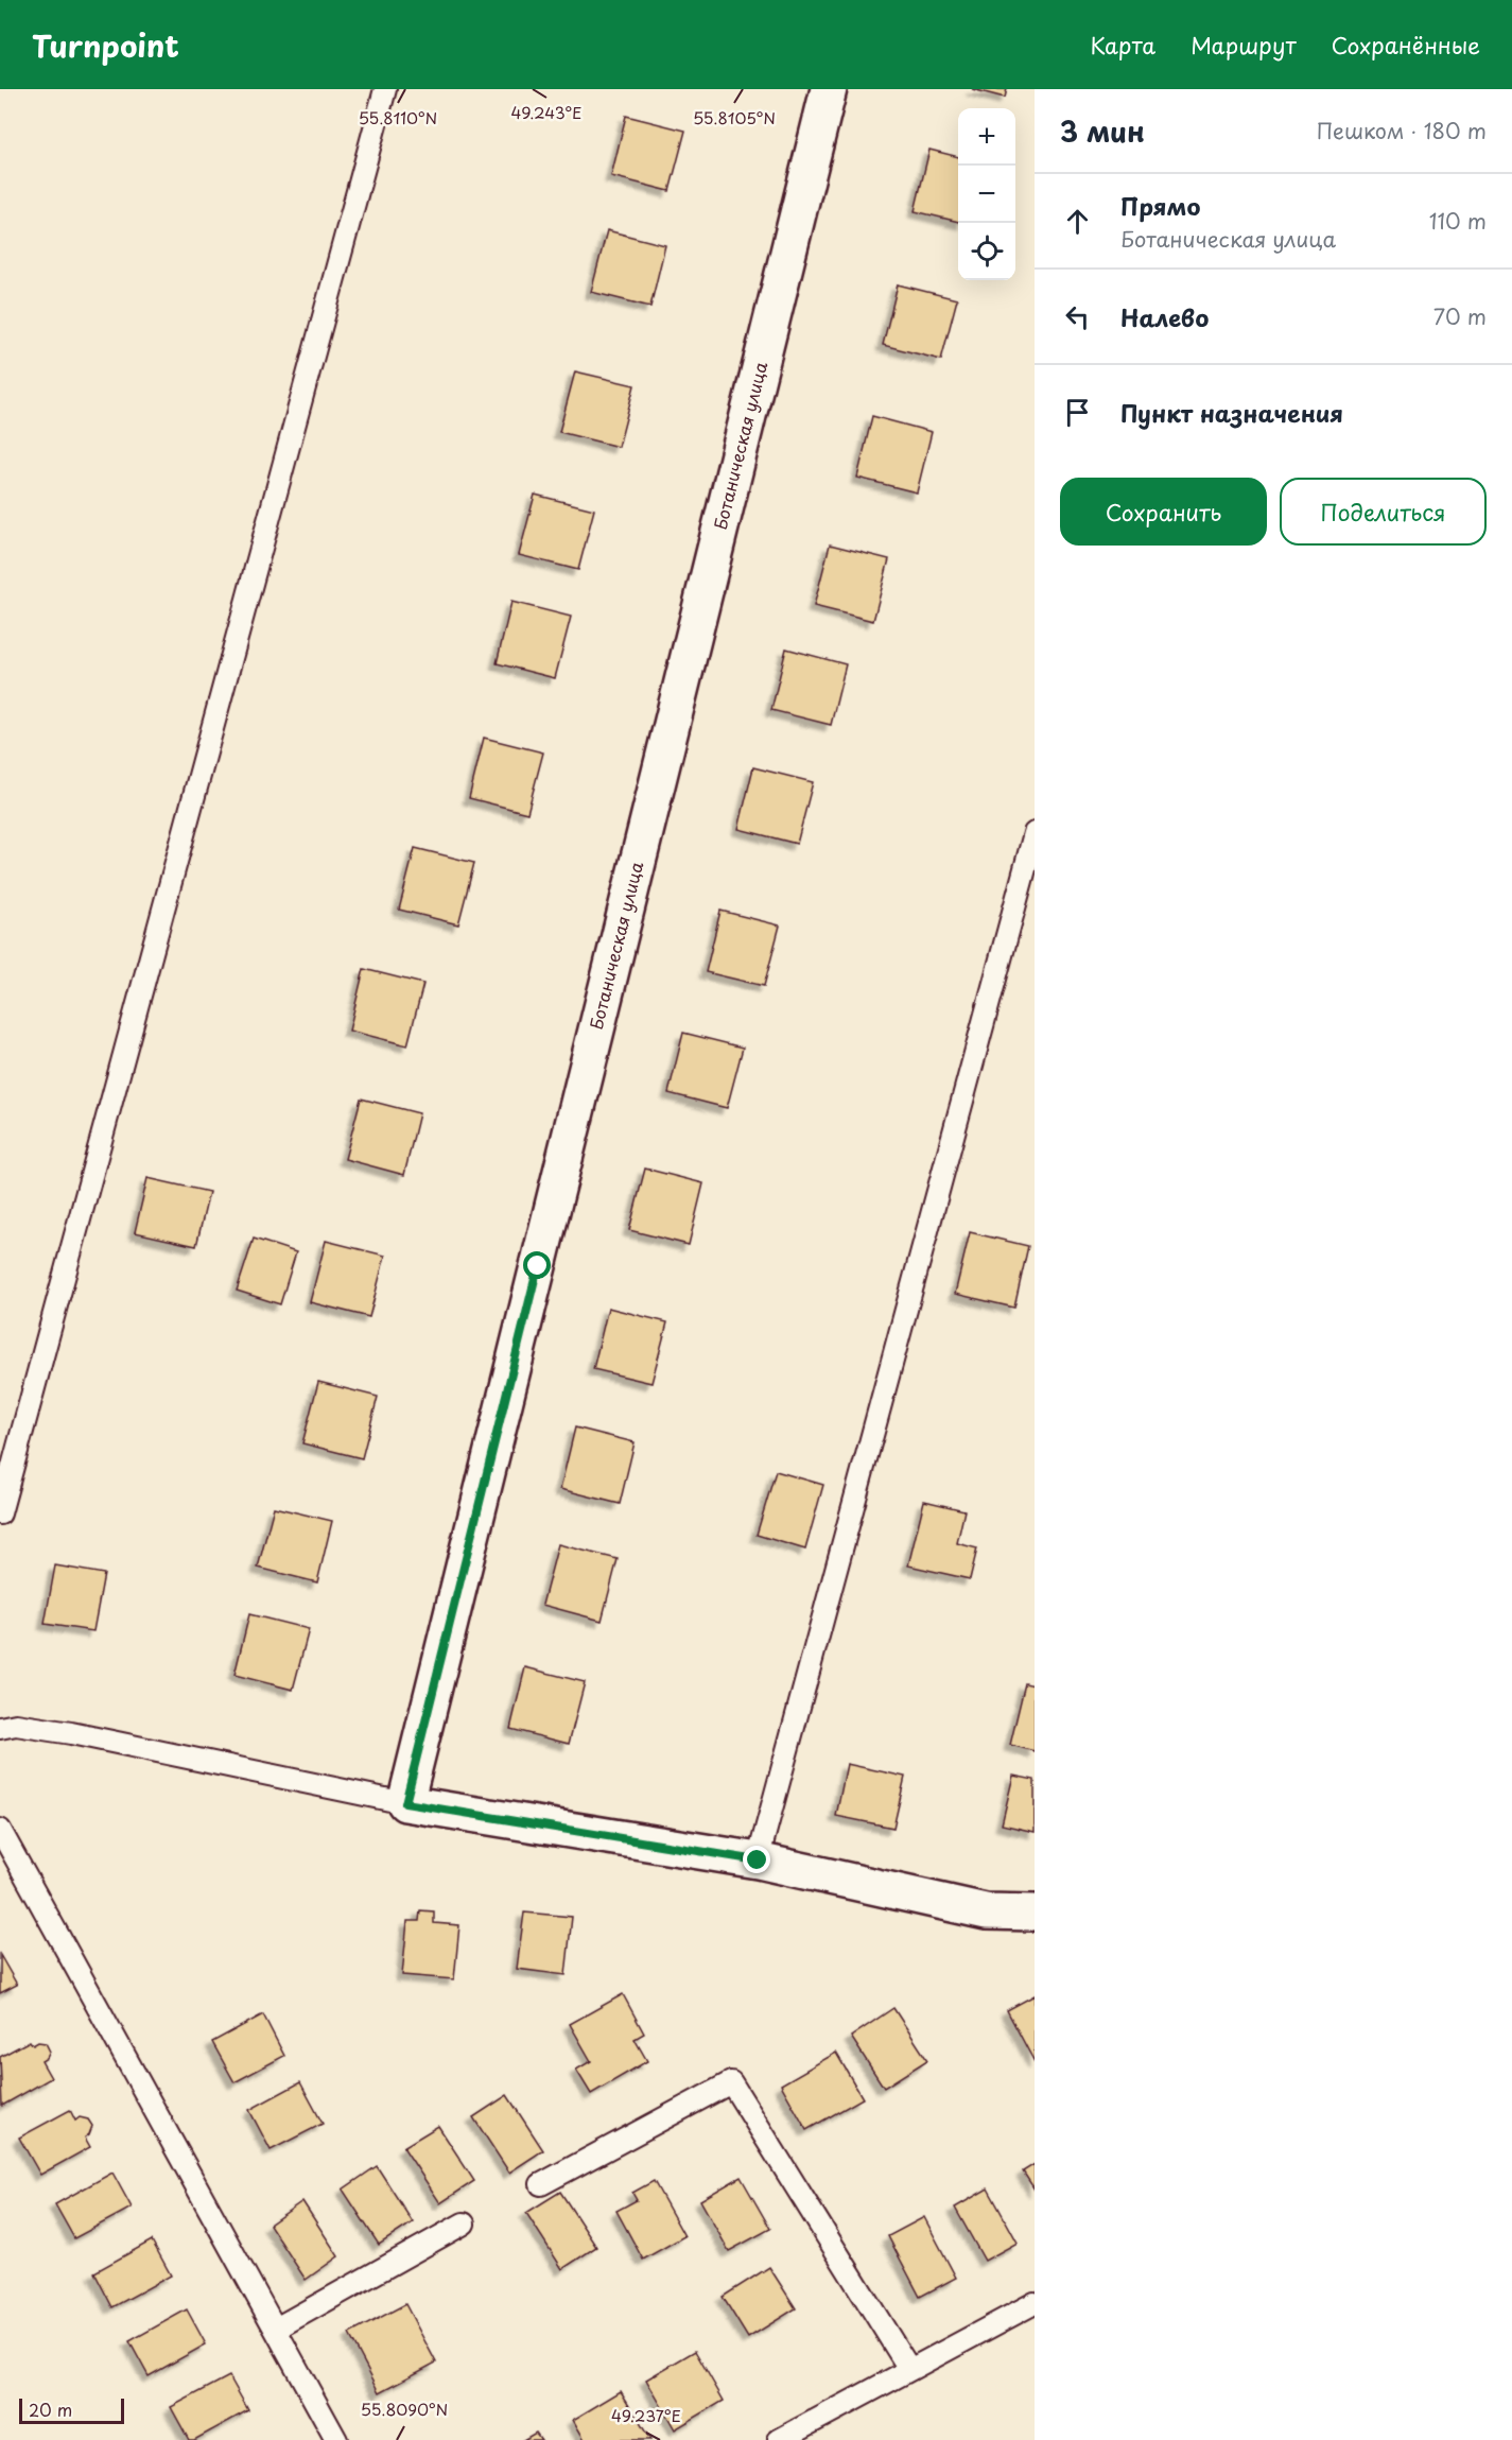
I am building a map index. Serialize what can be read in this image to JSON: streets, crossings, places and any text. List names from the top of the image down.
{
  "streets": {
    "street": ["Ботаническая улица"]
  },
  "scale_bar": "20 m",
  "page": {
    "header": "Turnpoint",
    "nav": ["Карта", "Маршрут", "Сохранённые"],
    "heading": ["3 мин", "Пешком · 180 m"],
    "map_buttons": ["+", "−"],
    "list": [
      ["Прямо", "Ботаническая улица", "110 m"],
      ["Налево", "70 m"],
      "Пункт назначения"
    ],
    "buttons": ["Сохранить", "Поделиться"],
    "scale": "20 m"
  },
  "coordinates": [
    "49.243°E",
    "55.8110°N",
    "55.8105°N",
    "55.8090°N",
    "49.237°E"
  ]
}
